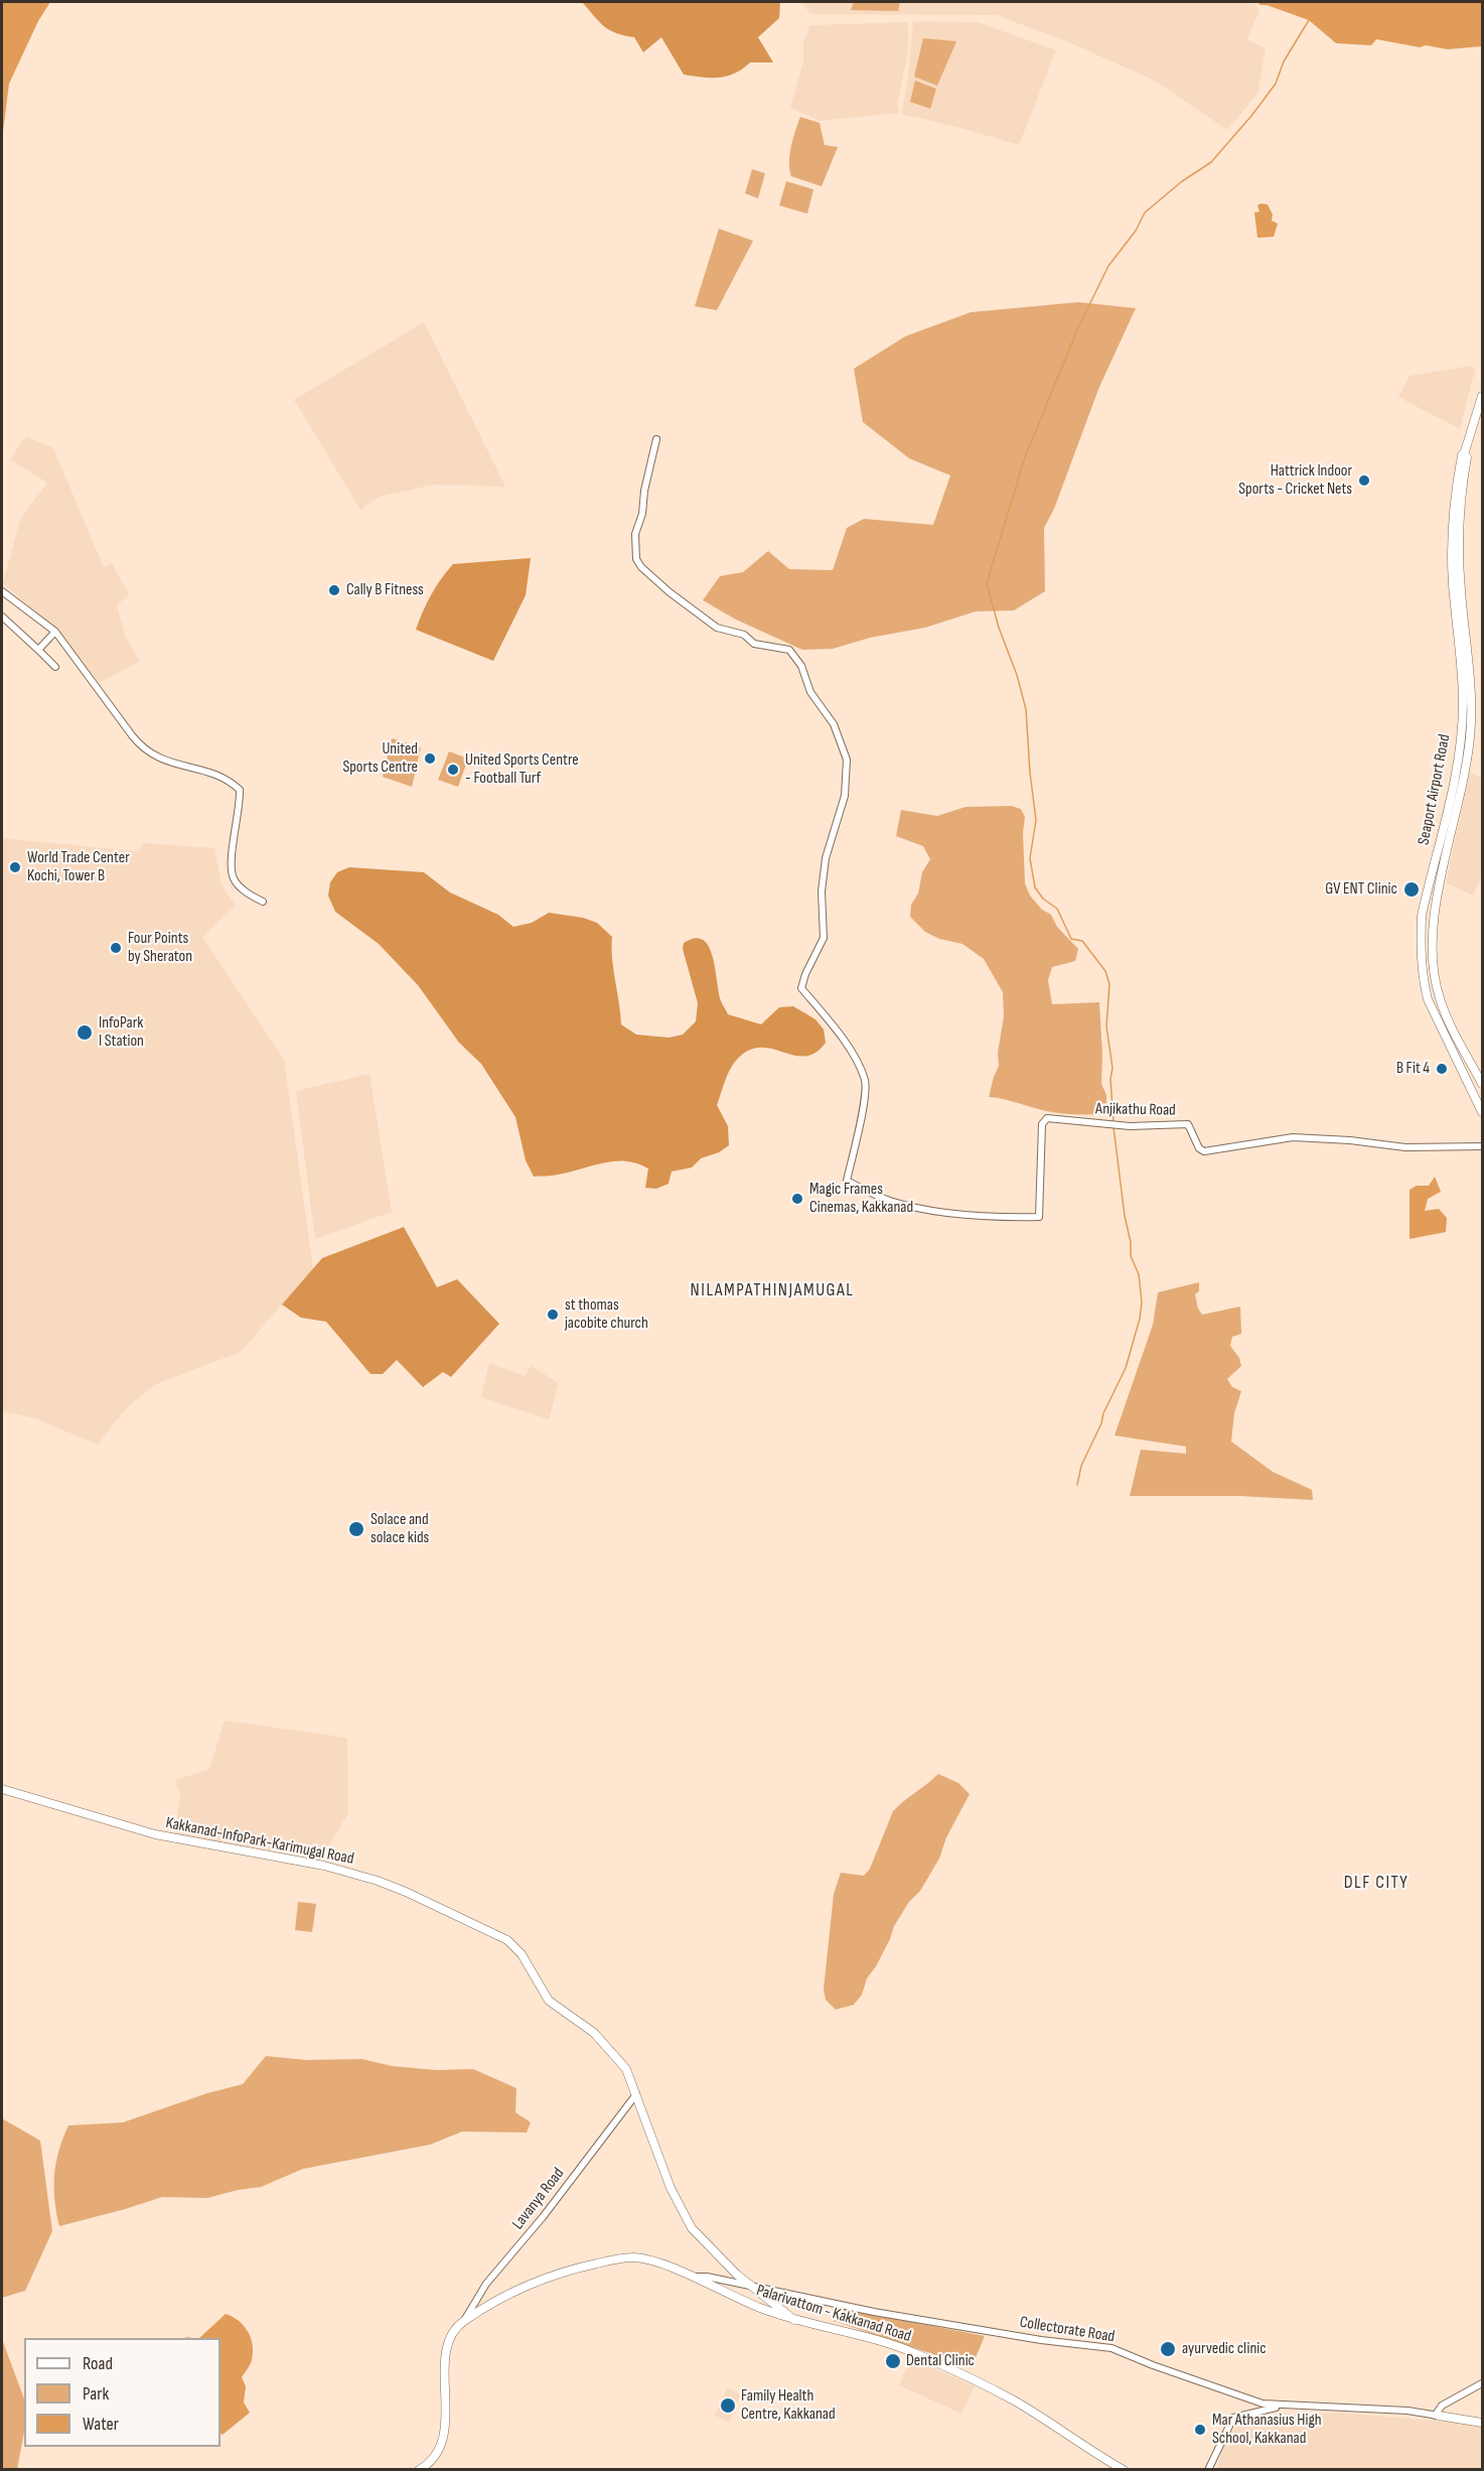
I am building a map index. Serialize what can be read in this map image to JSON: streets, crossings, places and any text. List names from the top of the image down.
{
  "streets": {
    "main road": ["Seaport Airport Road", "Kakkanad-InfoPark-Karimugal Road", "Palarivattom - Kakkanad Road"],
    "street": ["Anjikathu Road", "Lavanya Road", "Collectorate Road"]
  },
  "crossings": [
    ["Kakkanad-InfoPark-Karimugal Road", "Lavanya Road"],
    ["Kakkanad-InfoPark-Karimugal Road", "Palarivattom - Kakkanad Road"],
    ["Kakkanad-InfoPark-Karimugal Road", "Collectorate Road"],
    ["Lavanya Road", "Palarivattom - Kakkanad Road"],
    ["Palarivattom - Kakkanad Road", "Collectorate Road"]
  ],
  "districts": ["NILAMPATHINJAMUGAL", "DLF CITY"],
  "places": [
    "Hattrick Indoor Sports - Cricket Nets",
    "Cally B Fitness",
    "United Sports Centre",
    "United Sports Centre - Football Turf",
    "World Trade Center Kochi, Tower B",
    "GV ENT Clinic",
    "Four Points by Sheraton",
    "InfoPark I Station",
    "B Fit 4",
    "Magic Frames Cinemas, Kakkanad",
    "st thomas jacobite church",
    "Solace and solace kids",
    "ayurvedic clinic",
    "Dental Clinic",
    "Family Health Centre, Kakkanad",
    "Mar Athanasius High School, Kakkanad"
  ],
  "legend": ["Road", "Park", "Water"]
}
